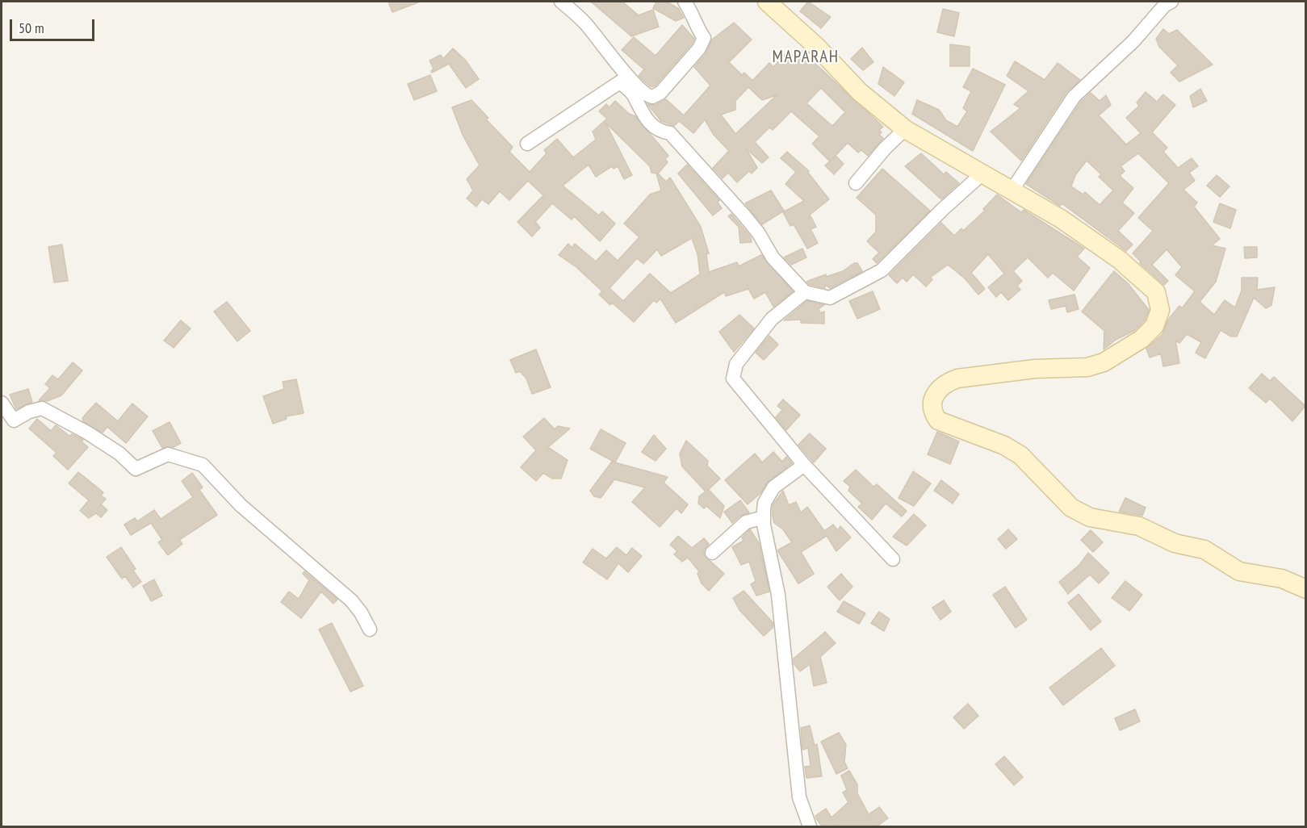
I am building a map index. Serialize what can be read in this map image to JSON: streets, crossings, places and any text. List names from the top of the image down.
{
  "districts": ["MAPARAH"],
  "scale_bar": "50 m"
}
